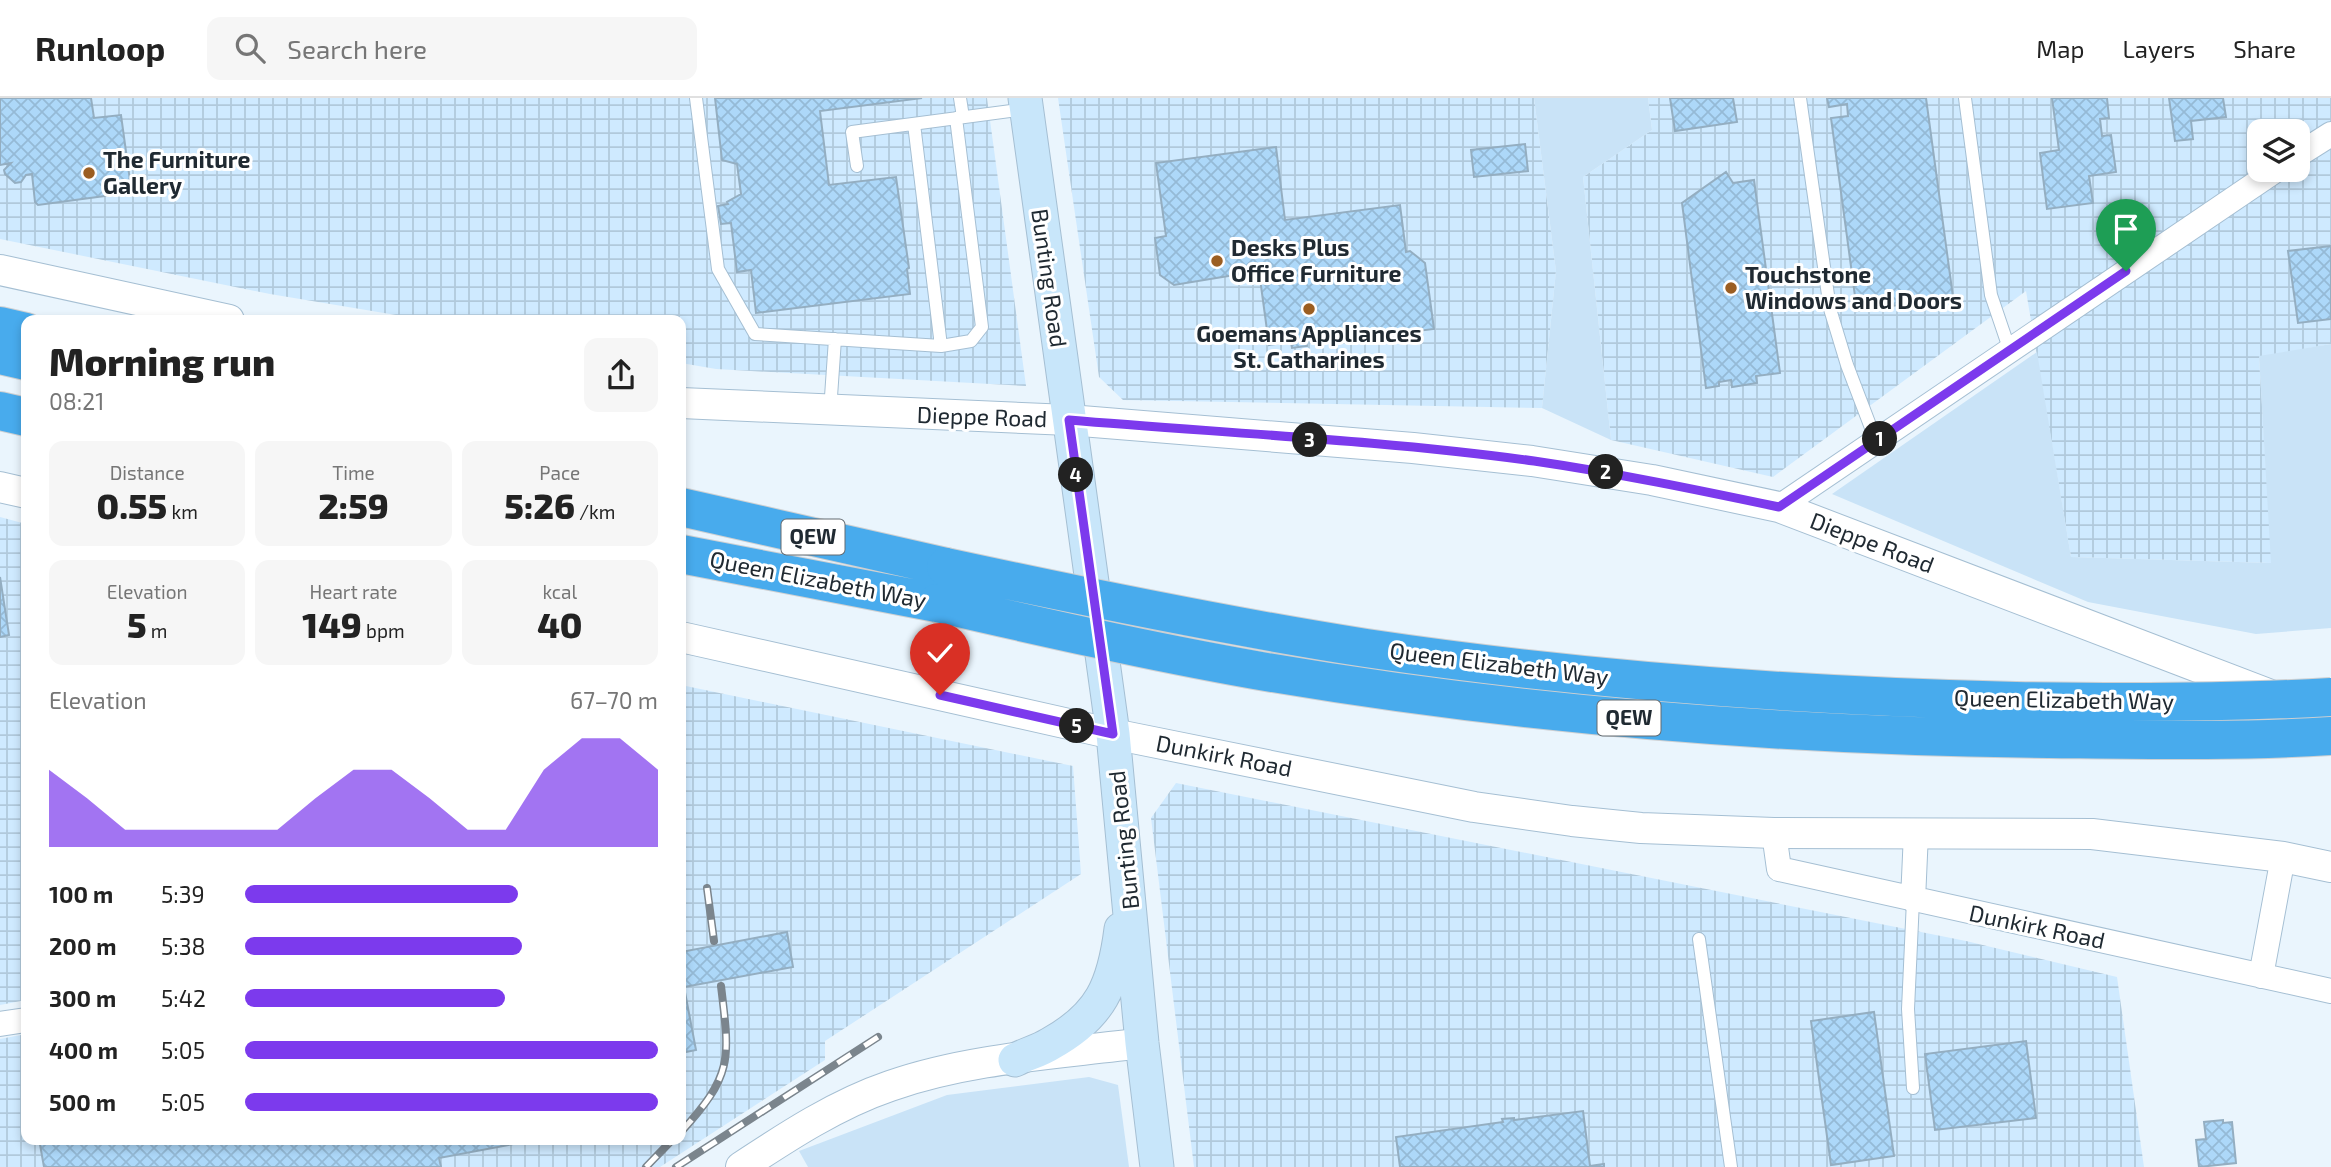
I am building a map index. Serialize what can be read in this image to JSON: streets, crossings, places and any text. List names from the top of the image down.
{
  "streets": {
    "highway": ["QEW", "Queen Elizabeth Way"],
    "main road": ["Bunting Road"],
    "street": ["Dieppe Road", "Dunkirk Road"]
  },
  "crossings": [
    ["Bunting Road", "Dieppe Road"],
    ["Bunting Road", "Dunkirk Road"]
  ],
  "places": [
    "The Furniture Gallery",
    "Desks Plus Office Furniture",
    "Touchstone Windows and Doors",
    "Goemans Appliances St. Catharines"
  ],
  "page": {
    "header": "Runloop",
    "search": "Search here",
    "nav": ["Map", "Layers", "Share"],
    "heading": ["Morning run", "08:21"],
    "pins": [
      "1",
      "3",
      "2",
      "4",
      "5"
    ],
    "stats": [
      ["Distance", "0.55 km"],
      ["Time", "2:59"],
      ["Pace", "5:26 /km"],
      ["Elevation", "5 m"],
      ["Heart rate", "149 bpm"],
      ["kcal", "40"]
    ],
    "chart": ["Elevation", "67–70 m"],
    "list": [
      {
        "name": "100 m",
        "note": "5:39"
      },
      {
        "name": "200 m",
        "note": "5:38"
      },
      {
        "name": "300 m",
        "note": "5:42"
      },
      {
        "name": "400 m",
        "note": "5:05"
      },
      {
        "name": "500 m",
        "note": "5:05"
      }
    ]
  }
}
